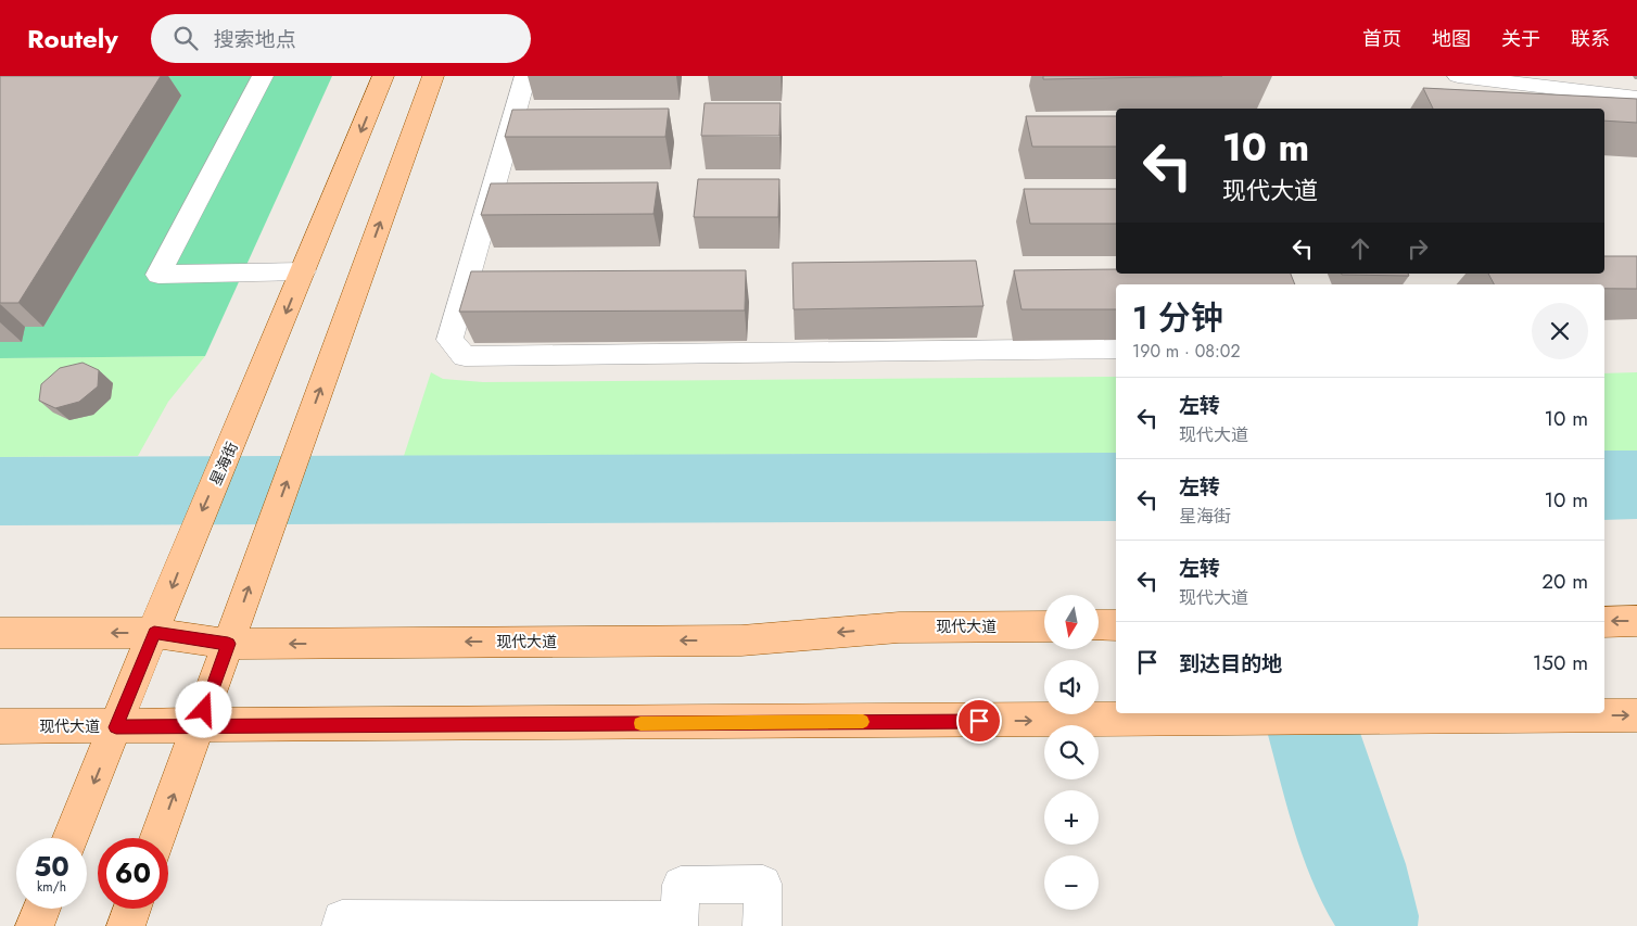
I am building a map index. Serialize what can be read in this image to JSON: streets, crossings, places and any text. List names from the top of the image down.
{
  "streets": {
    "main road": ["星海街", "现代大道"]
  },
  "crossings": [
    ["星海街", "现代大道"]
  ],
  "north": "bottom",
  "page": {
    "header": "Routely",
    "search": "搜索地点",
    "nav": [
      "首页",
      "地图",
      "关于",
      "联系"
    ],
    "turn": ["10 m", "现代大道"],
    "heading": ["1 分钟", "190 m · 08:02"],
    "list": [
      {
        "name": "左转",
        "note": "现代大道",
        "value": "10 m"
      },
      {
        "name": "左转",
        "note": "星海街",
        "value": "10 m"
      },
      {
        "name": "左转",
        "note": "现代大道",
        "value": "20 m"
      },
      {
        "name": "到达目的地",
        "value": "150 m"
      }
    ],
    "map_buttons": ["+", "−"],
    "speed": "50 km/h",
    "limit": "60"
  }
}
